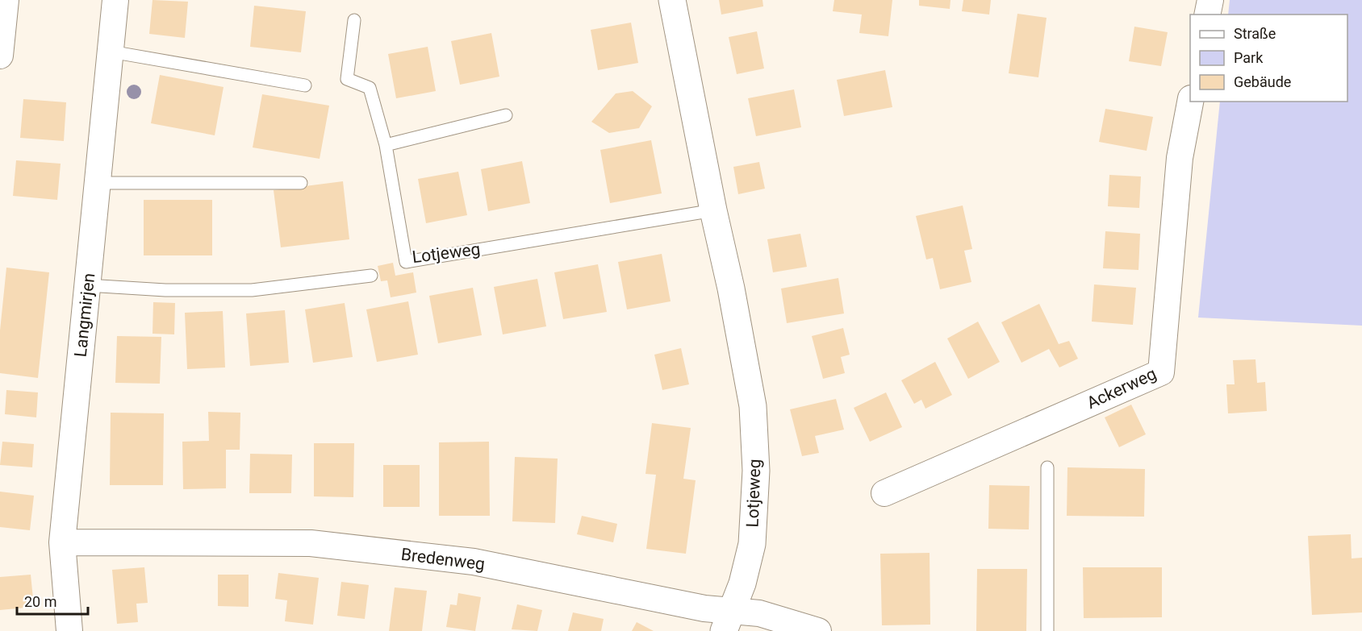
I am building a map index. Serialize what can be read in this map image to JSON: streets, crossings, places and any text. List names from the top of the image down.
{
  "streets": {
    "street": [
      "Lotjeweg",
      "Langmirjen",
      "Ackerweg",
      "Bredenweg"
    ]
  },
  "crossings": [
    ["Lotjeweg", "Bredenweg"],
    ["Langmirjen", "Bredenweg"]
  ],
  "legend": ["Straße", "Park", "Gebäude"],
  "scale_bar": "20 m"
}
